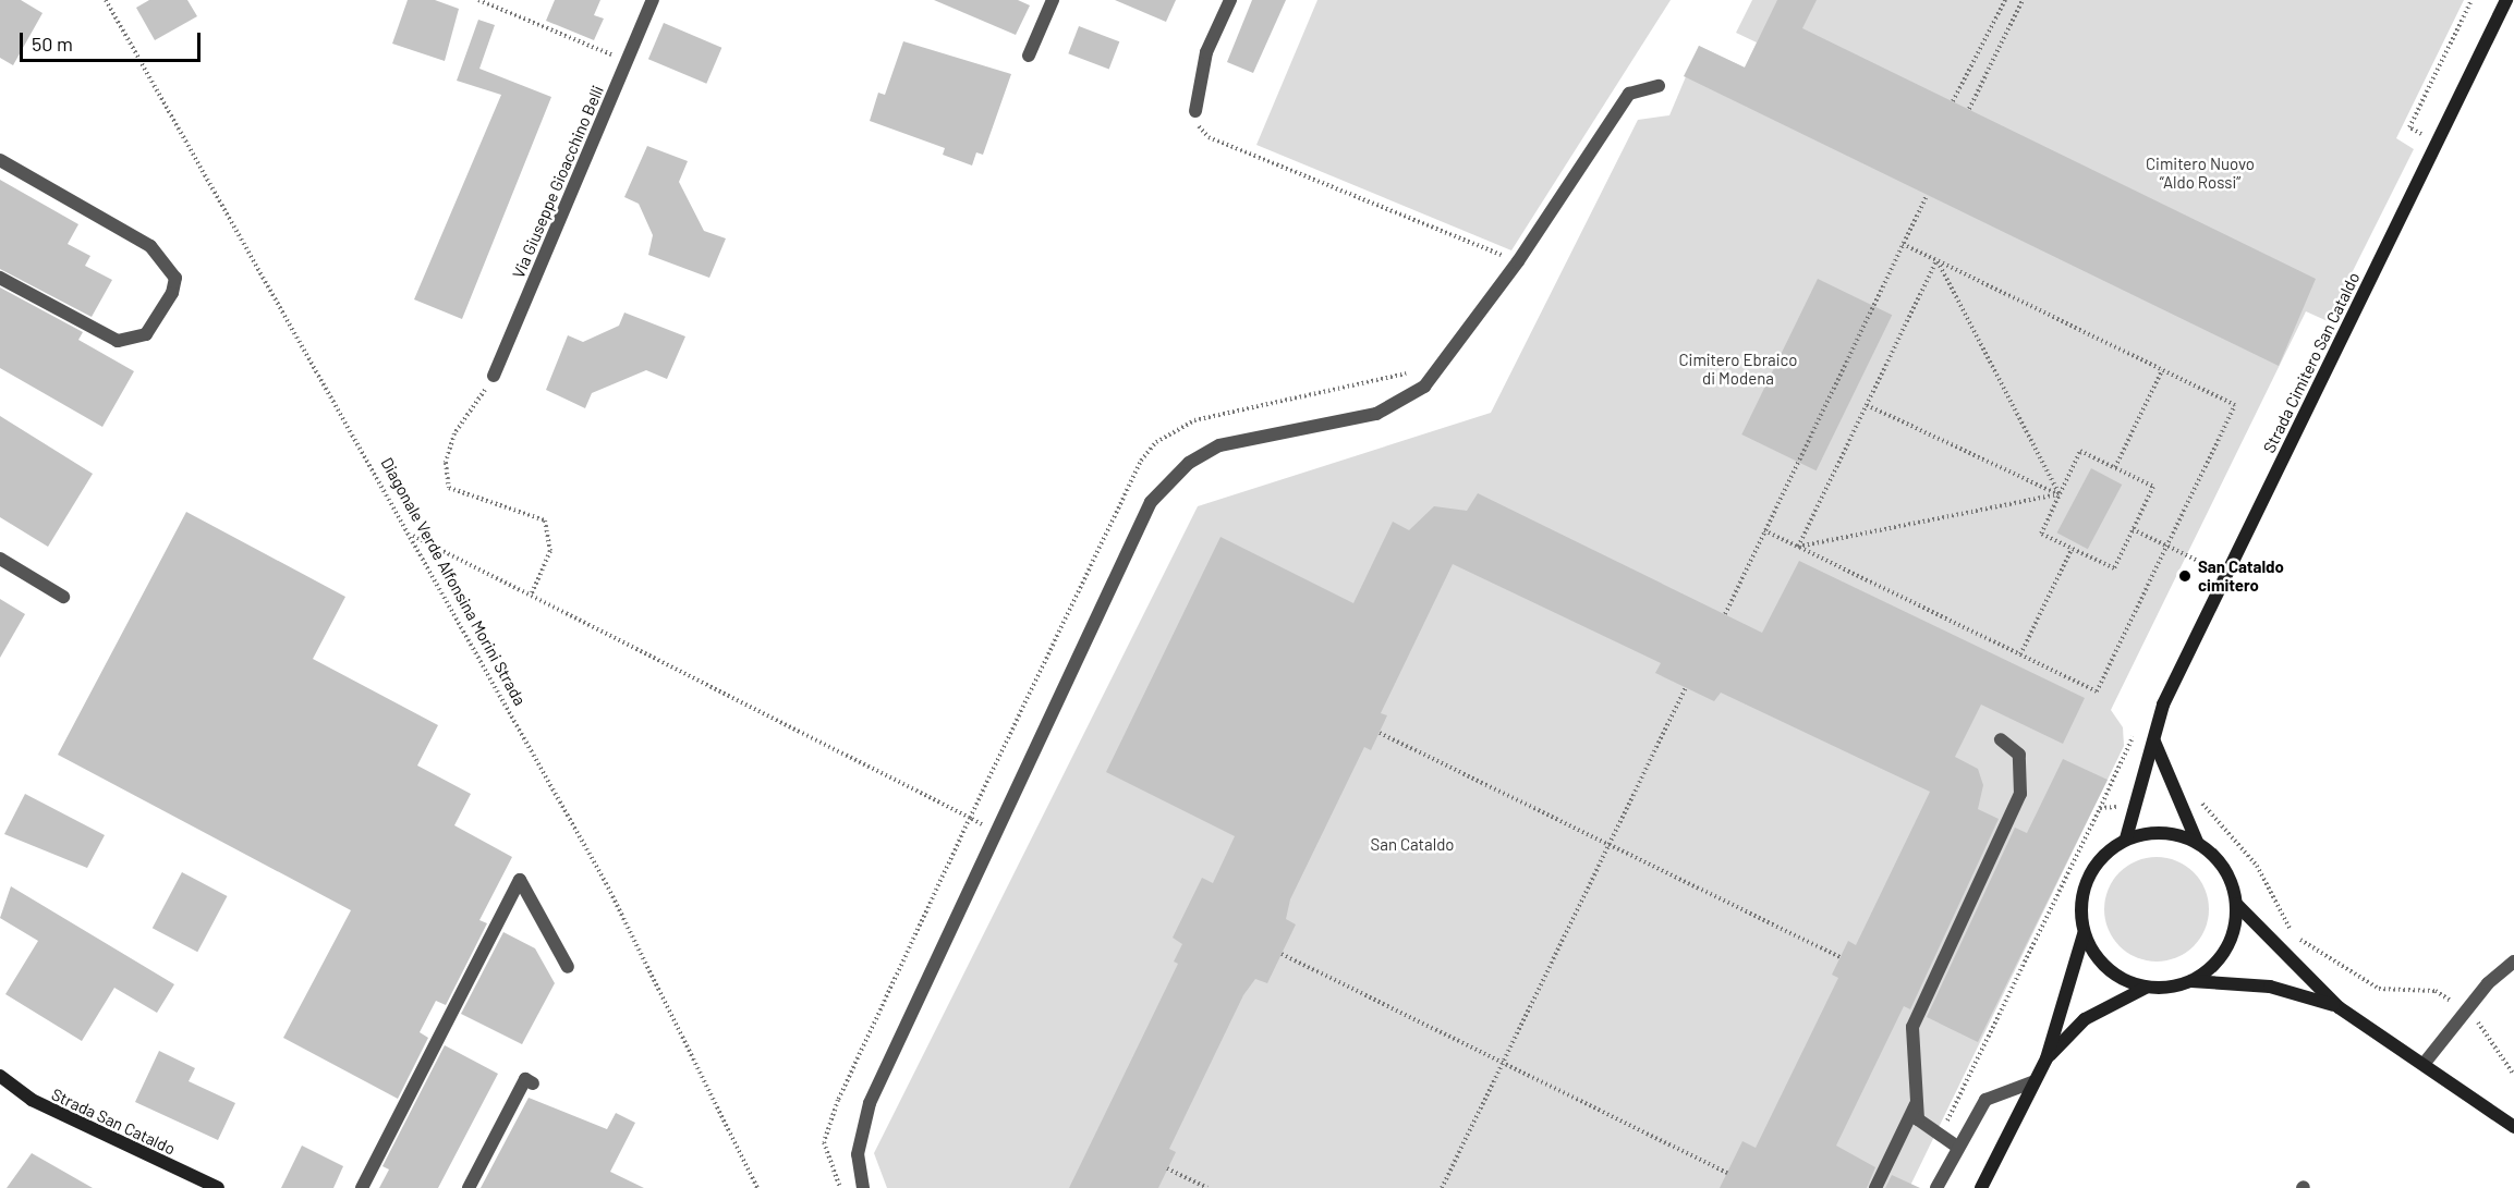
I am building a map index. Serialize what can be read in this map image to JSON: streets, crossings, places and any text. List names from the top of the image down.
{
  "streets": {
    "street": ["Via Giuseppe Gioacchino Belli", "Strada Cimitero San Cataldo", "Strada San Cataldo"],
    "path": ["Diagonale Verde Alfonsina Morini Strada"]
  },
  "parks": ["Cimitero Nuovo “Aldo Rossi”", "Cimitero Ebraico di Modena", "San Cataldo"],
  "places": ["San Cataldo cimitero"],
  "scale_bar": "50 m"
}
